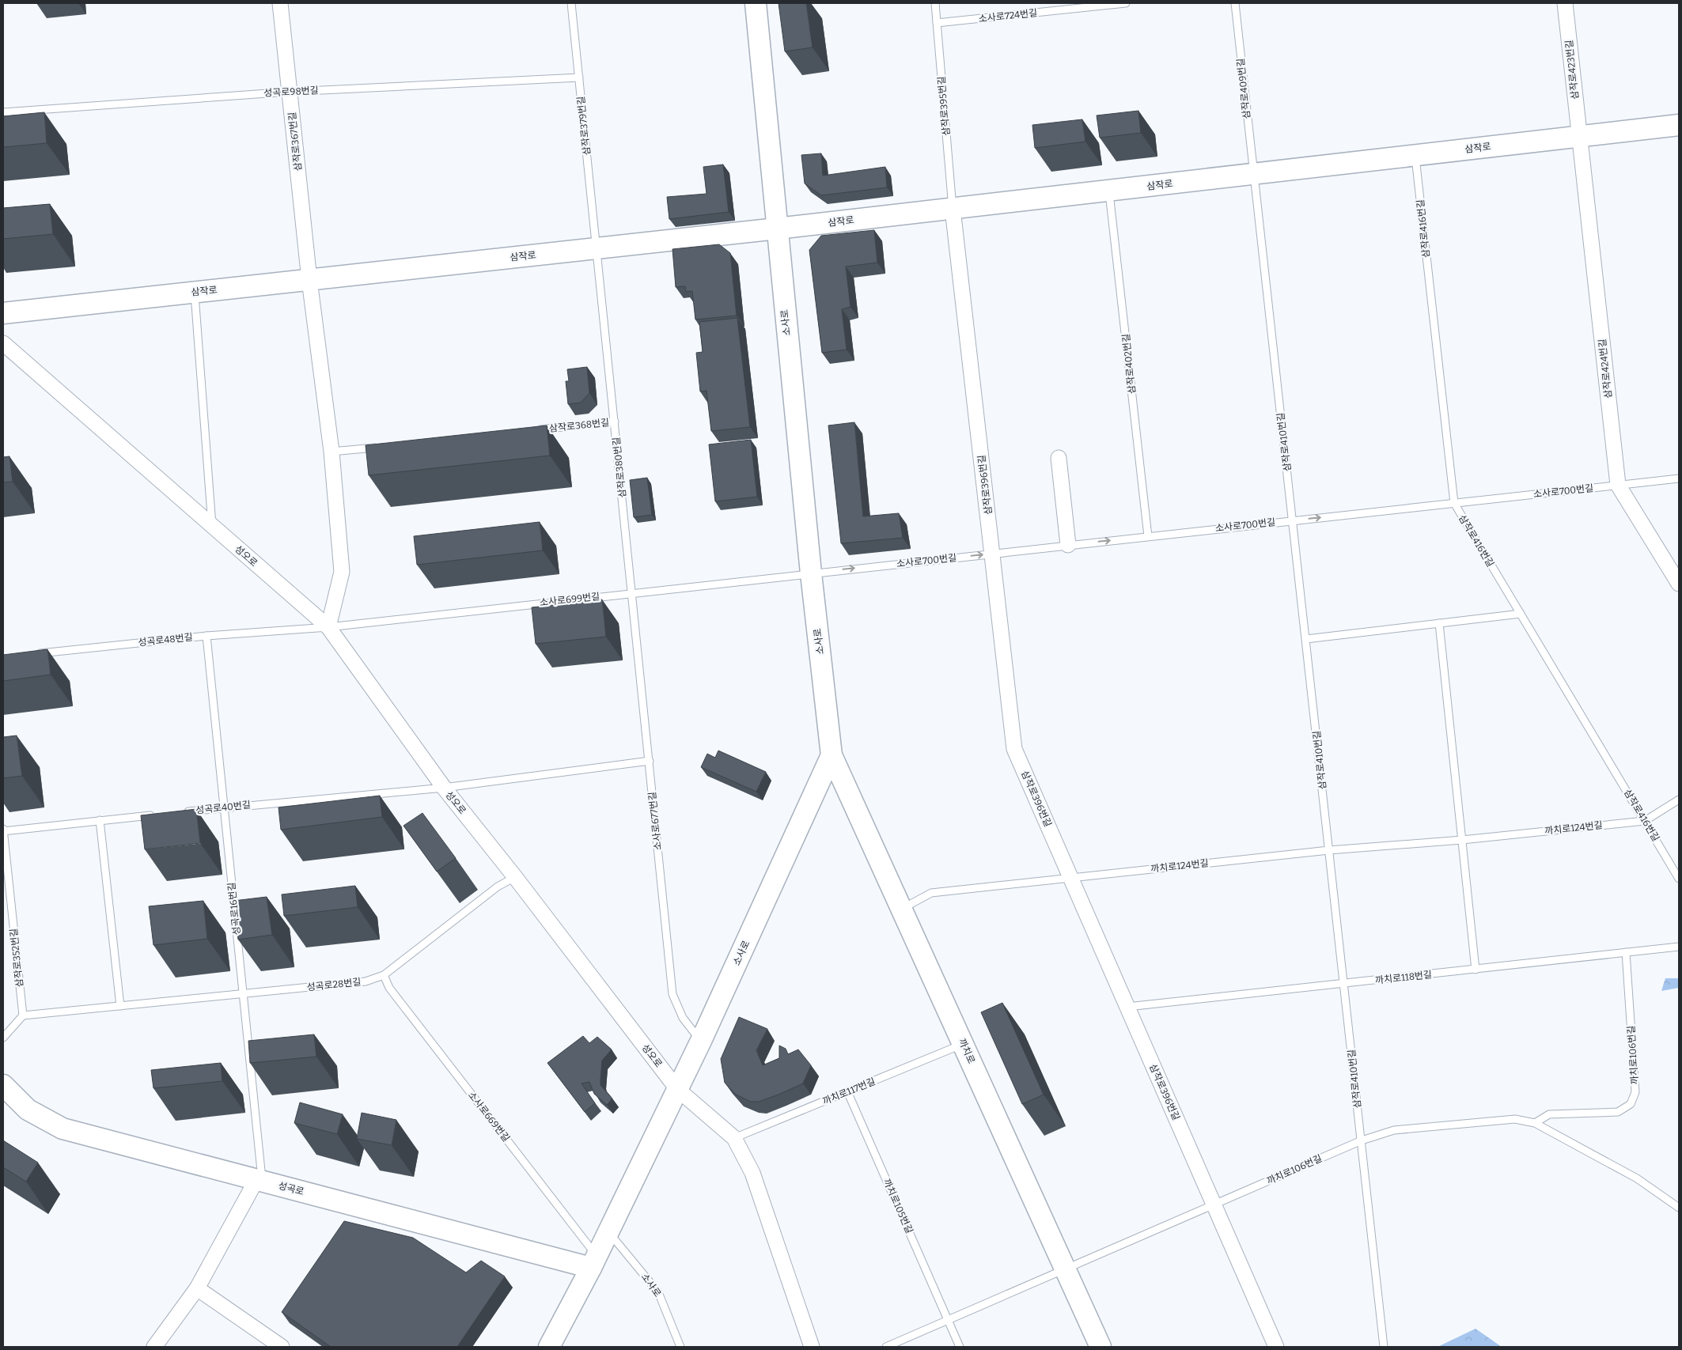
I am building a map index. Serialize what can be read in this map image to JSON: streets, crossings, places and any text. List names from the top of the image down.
{
  "streets": {
    "street": [
      "삼작로423번길",
      "삼작로367번길",
      "삼작로",
      "소사로",
      "삼작로424번길",
      "삼작로396번길",
      "성오로",
      "까치로",
      "성곡로"
    ],
    "lane": [
      "소사로724번길",
      "삼작로409번길",
      "성곡로98번길",
      "삼작로395번길",
      "삼작로379번길",
      "삼작로416번길",
      "삼작로402번길",
      "삼작로368번길",
      "삼작로410번길",
      "삼작로380번길",
      "소사로700번길",
      "소사로699번길",
      "성곡로48번길",
      "성곡로40번길",
      "소사로677번길",
      "까치로124번길",
      "성곡로16번길",
      "삼작로352번길",
      "까치로118번길",
      "성곡로28번길",
      "까치로106번길",
      "까치로117번길",
      "소사로669번길",
      "까치로105번길"
    ]
  },
  "crossings": [
    ["소사로724번길", "삼작로395번길"],
    ["삼작로423번길", "삼작로"],
    ["삼작로423번길", "삼작로424번길"],
    ["삼작로409번길", "삼작로"],
    ["삼작로409번길", "삼작로410번길"],
    ["성곡로98번길", "삼작로379번길"],
    ["성곡로98번길", "삼작로367번길"],
    ["삼작로395번길", "삼작로"],
    ["삼작로395번길", "삼작로396번길"],
    ["삼작로379번길", "삼작로"],
    ["삼작로379번길", "삼작로380번길"],
    ["삼작로367번길", "삼작로"],
    ["삼작로", "삼작로416번길"],
    ["삼작로", "소사로"],
    ["삼작로", "삼작로402번길"],
    ["삼작로", "삼작로424번길"],
    ["삼작로", "삼작로410번길"],
    ["삼작로", "삼작로380번길"],
    ["삼작로", "삼작로396번길"],
    ["삼작로416번길", "소사로700번길"],
    ["삼작로416번길", "까치로124번길"],
    ["소사로", "소사로700번길"],
    ["소사로", "성오로"],
    ["소사로", "소사로699번길"],
    ["소사로", "소사로677번길"],
    ["소사로", "까치로"],
    ["소사로", "소사로669번길"],
    ["소사로", "성곡로"],
    ["삼작로402번길", "소사로700번길"],
    ["삼작로424번길", "소사로700번길"],
    ["삼작로368번길", "삼작로380번길"],
    ["삼작로410번길", "소사로700번길"],
    ["삼작로410번길", "까치로124번길"],
    ["삼작로410번길", "까치로118번길"],
    ["삼작로410번길", "까치로106번길"],
    ["삼작로380번길", "소사로699번길"],
    ["삼작로380번길", "소사로677번길"],
    ["삼작로396번길", "소사로700번길"],
    ["삼작로396번길", "까치로124번길"],
    ["삼작로396번길", "까치로118번길"],
    ["삼작로396번길", "까치로106번길"],
    ["소사로700번길", "소사로699번길"],
    ["성오로", "소사로699번길"],
    ["성오로", "성곡로48번길"],
    ["성오로", "성곡로40번길"],
    ["성오로", "소사로677번길"],
    ["성오로", "성곡로28번길"],
    ["성오로", "까치로117번길"],
    ["소사로699번길", "성곡로48번길"],
    ["소사로699번길", "소사로677번길"],
    ["성곡로48번길", "성곡로16번길"],
    ["성곡로40번길", "성곡로16번길"],
    ["까치로124번길", "까치로"],
    ["성곡로16번길", "성곡로28번길"],
    ["성곡로16번길", "성곡로"],
    ["삼작로352번길", "성곡로28번길"],
    ["까치로118번길", "까치로106번길"],
    ["성곡로28번길", "소사로669번길"],
    ["까치로", "까치로106번길"],
    ["까치로", "까치로117번길"],
    ["까치로117번길", "까치로105번길"],
    ["소사로669번길", "성곡로"]
  ],
  "one_way": ["소사로700번길"]
}
